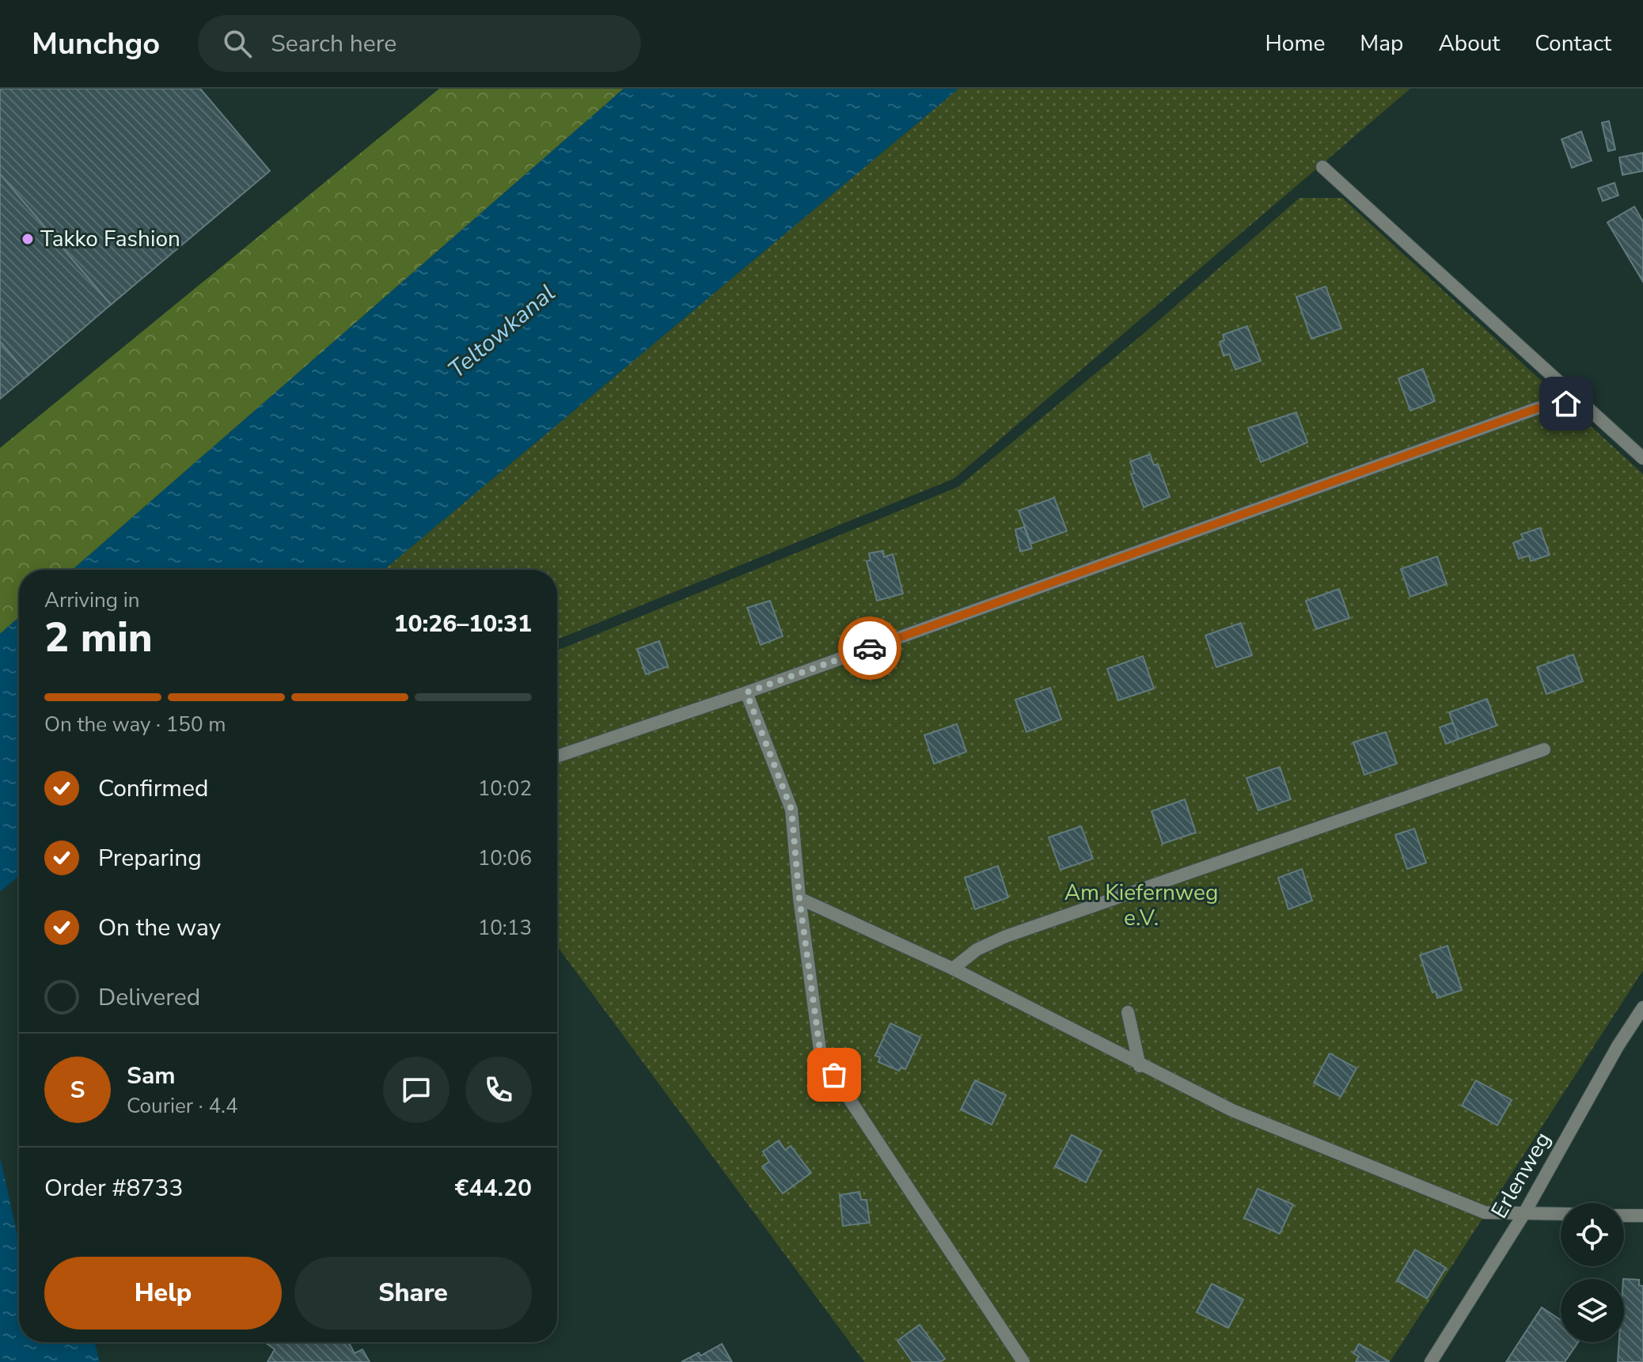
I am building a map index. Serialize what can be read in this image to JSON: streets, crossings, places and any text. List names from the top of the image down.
{
  "streets": {
    "street": ["Erlenweg"]
  },
  "water": ["Teltowkanal"],
  "parks": ["Am Kiefernweg e.V."],
  "places": ["Takko Fashion"],
  "page": {
    "header": "Munchgo",
    "search": "Search here",
    "nav": [
      "Home",
      "Map",
      "About",
      "Contact"
    ],
    "heading": ["2 min", "Arriving in", "10:26–10:31"],
    "panel": [
      "Sam",
      "Courier · 4.4",
      "Order #8733",
      "€44.20"
    ],
    "bar": "On the way · 150 m",
    "list": [
      ["Confirmed", "10:02"],
      ["Preparing", "10:06"],
      ["On the way", "10:13"],
      "Delivered"
    ],
    "round": "S",
    "buttons": ["Help", "Share"]
  }
}
